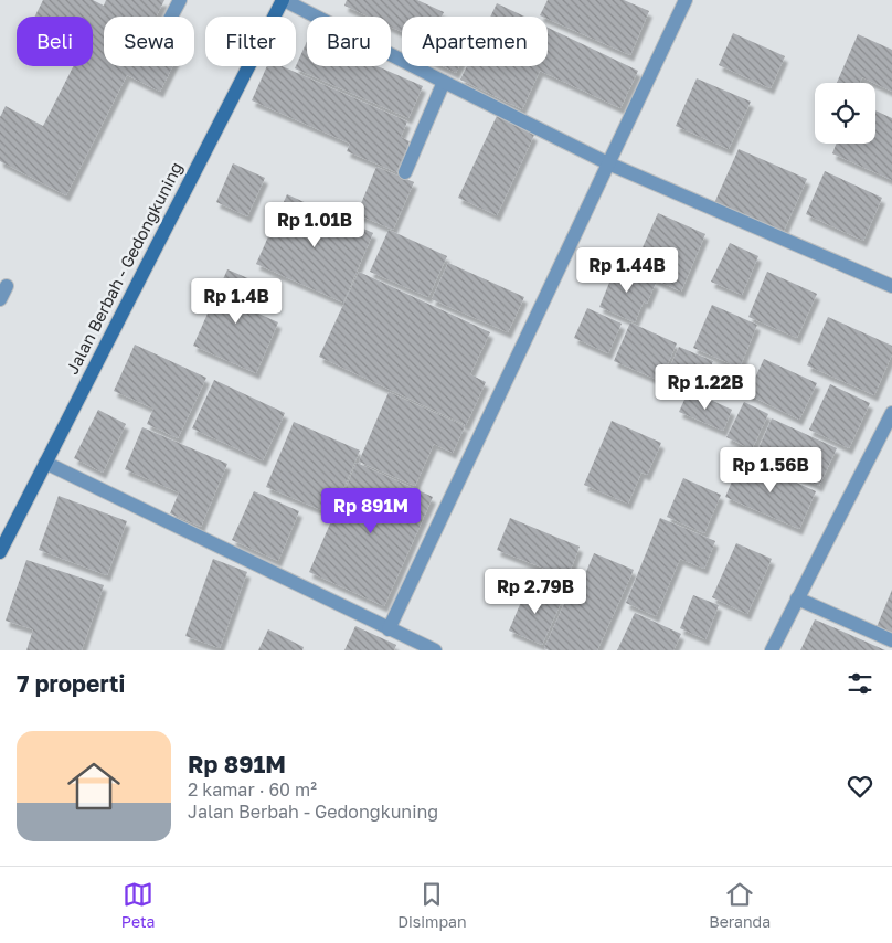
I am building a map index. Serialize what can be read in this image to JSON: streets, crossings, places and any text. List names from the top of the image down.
{
  "streets": {
    "main road": ["Jalan Berbah - Gedongkuning"]
  },
  "page": {
    "chip": [
      "Beli",
      "Sewa",
      "Filter",
      "Baru",
      "Apartemen"
    ],
    "price": [
      "Rp 1.01B",
      "Rp 1.44B",
      "Rp 1.4B",
      "Rp 1.22B",
      "Rp 1.56B",
      "Rp 891M",
      "Rp 2.79B"
    ],
    "heading": "7 properti",
    "list": [
      {
        "name": "Rp 891M",
        "note": "2 kamar · 60 m² · Jalan Berbah - Gedongkuning"
      }
    ],
    "tabs": ["Peta", "Disimpan", "Beranda"]
  }
}
